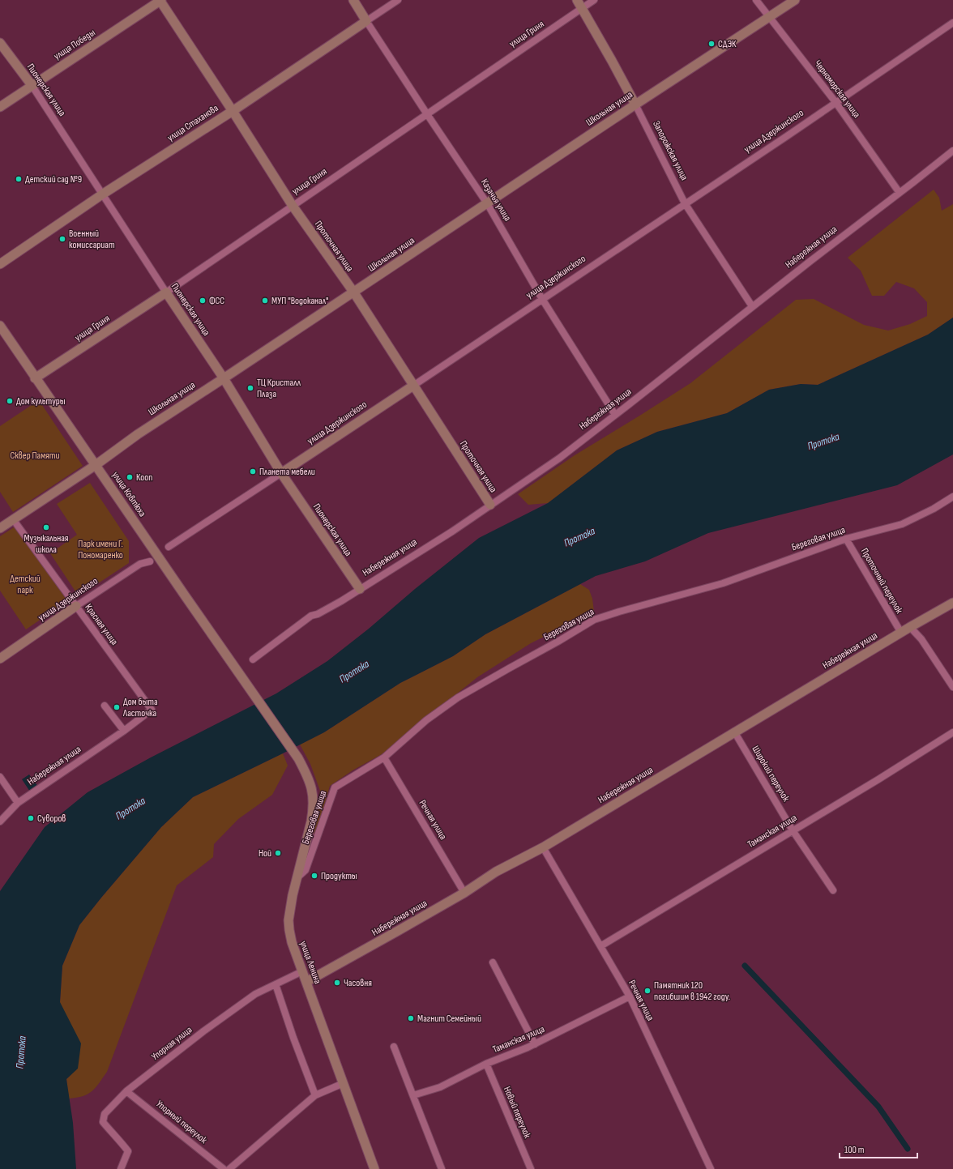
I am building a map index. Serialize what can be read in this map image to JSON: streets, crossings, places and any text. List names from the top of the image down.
{
  "streets": {
    "street": [
      "улица Гриня",
      "улица Победы",
      "Черноморская улица",
      "Пионерская улица",
      "Школьная улица",
      "улица Стаханова",
      "улица Дзержинского",
      "Запорожская улица",
      "Казачья улица",
      "Проточная улица",
      "Набережная улица",
      "улица Ковтюха",
      "Береговая улица",
      "Проточный переулок",
      "Красная улица",
      "Широкий переулок",
      "Речная улица",
      "Таманская улица",
      "улица Ленина",
      "Упорная улица",
      "Новый переулок",
      "Упорный переулок"
    ]
  },
  "crossings": [
    ["улица Гриня", "Пионерская улица"],
    ["улица Гриня", "Запорожская улица"],
    ["улица Гриня", "Казачья улица"],
    ["улица Гриня", "Проточная улица"],
    ["улица Гриня", "улица Ковтюха"],
    ["улица Победы", "Пионерская улица"],
    ["улица Победы", "Проточная улица"],
    ["Черноморская улица", "Школьная улица"],
    ["Черноморская улица", "улица Дзержинского"],
    ["Черноморская улица", "Набережная улица"],
    ["Пионерская улица", "Школьная улица"],
    ["Пионерская улица", "улица Стаханова"],
    ["Пионерская улица", "улица Дзержинского"],
    ["Пионерская улица", "Набережная улица"],
    ["Школьная улица", "Запорожская улица"],
    ["Школьная улица", "Казачья улица"],
    ["Школьная улица", "Проточная улица"],
    ["Школьная улица", "улица Ковтюха"],
    ["Школьная улица", "Красная улица"],
    ["улица Стаханова", "Казачья улица"],
    ["улица Стаханова", "Проточная улица"],
    ["улица Дзержинского", "Запорожская улица"],
    ["улица Дзержинского", "Казачья улица"],
    ["улица Дзержинского", "Проточная улица"],
    ["улица Дзержинского", "Красная улица"],
    ["Запорожская улица", "Набережная улица"],
    ["Казачья улица", "Набережная улица"],
    ["Проточная улица", "Набережная улица"],
    ["Набережная улица", "Проточный переулок"],
    ["Набережная улица", "Красная улица"],
    ["Набережная улица", "Широкий переулок"],
    ["Набережная улица", "Речная улица"],
    ["Набережная улица", "улица Ленина"],
    ["улица Ковтюха", "улица Ленина"],
    ["Береговая улица", "Проточный переулок"],
    ["Береговая улица", "Речная улица"],
    ["Береговая улица", "улица Ленина"],
    ["Широкий переулок", "Таманская улица"],
    ["Речная улица", "Таманская улица"],
    ["Таманская улица", "Новый переулок"],
    ["улица Ленина", "Упорная улица"],
    ["Упорная улица", "Упорный переулок"]
  ],
  "water": ["Протока"],
  "parks": ["Сквер Памяти", "Парк имени Г. Пономаренко", "Детский парк"],
  "places": [
    "СДЭК",
    "Детский сад №9",
    "Военный комиссариат",
    "ФСС",
    "МУП \"Водоканал\"",
    "ТЦ Кристалл Плаза",
    "Дом культуры",
    "Планета мебели",
    "Кооп",
    "Музыкальная школа",
    "Дом быта Ласточка",
    "Суворов",
    "Ной",
    "Продукты",
    "Часовня",
    "Памятник 120 погибшим в 1942 году.",
    "Магнит Семейный"
  ],
  "scale_bar": "100 m"
}
